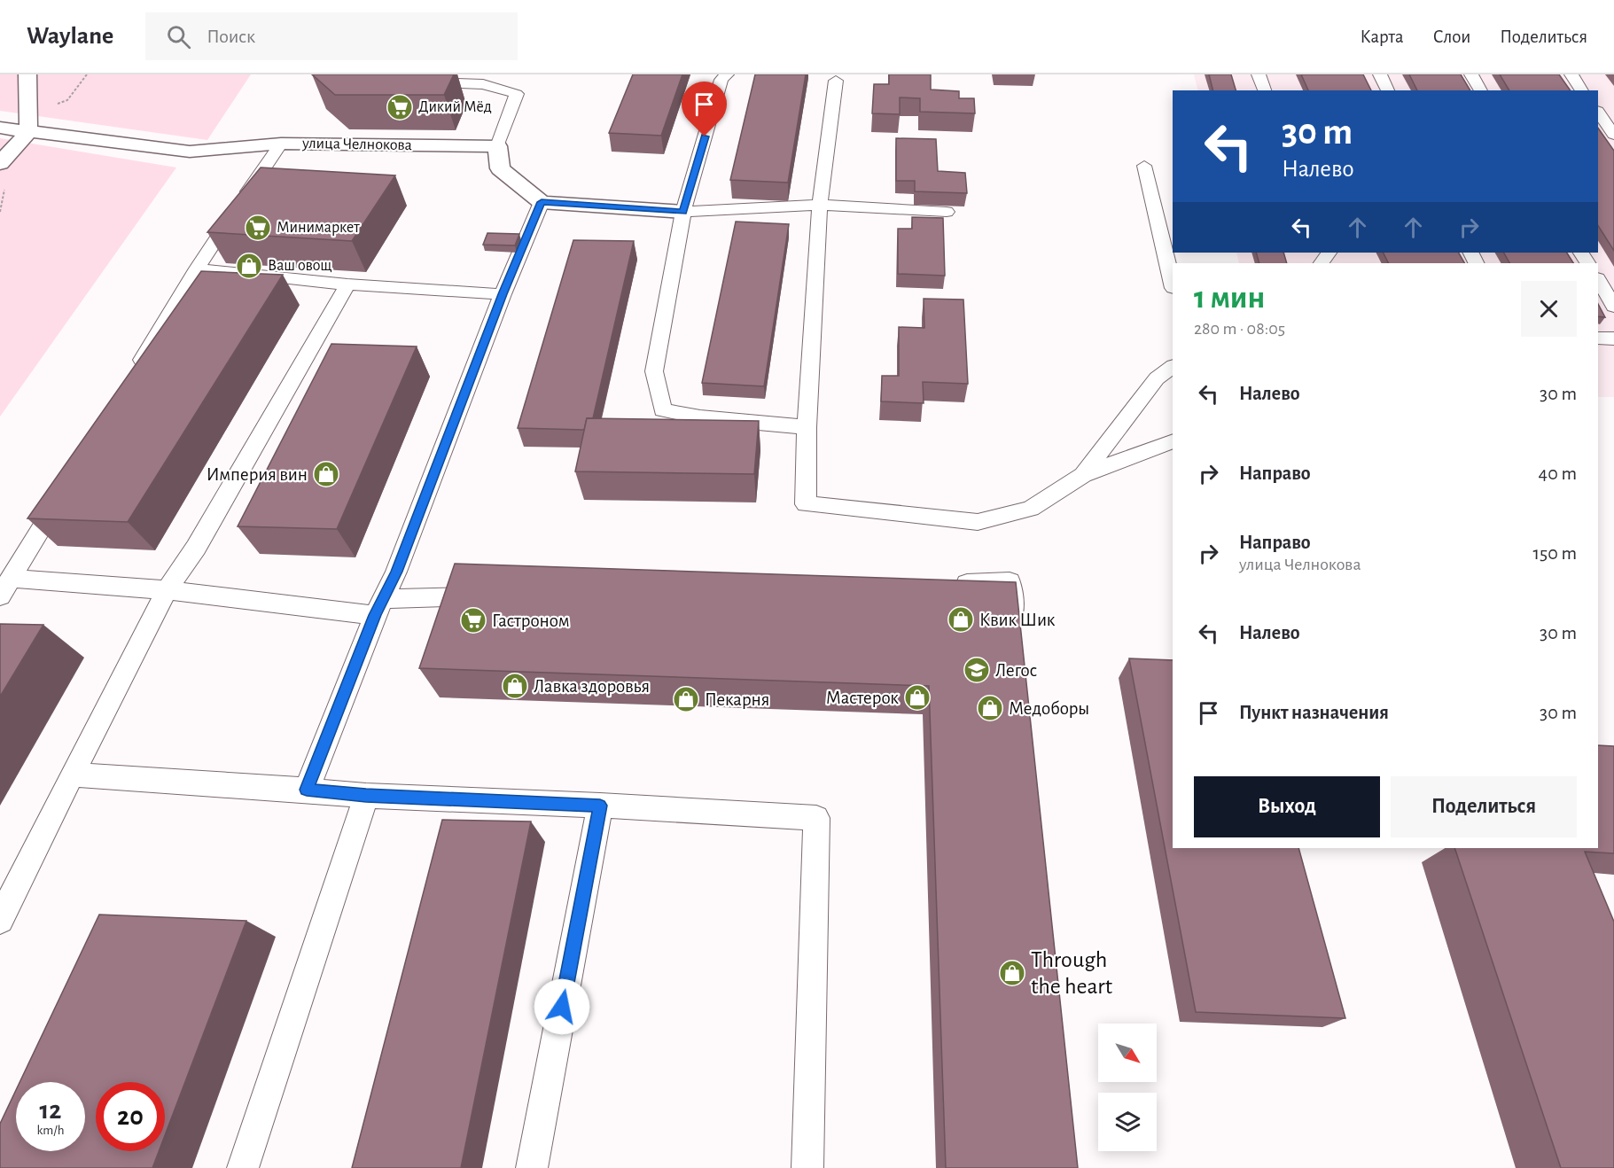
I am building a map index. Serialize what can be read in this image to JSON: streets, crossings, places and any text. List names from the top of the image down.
{
  "streets": {
    "street": ["улица Челнокова"]
  },
  "places": {
    "supermarket": ["Дикий Мёд", "Минимаркет", "Гастроном"],
    "shop": [
      "Ваш овощ",
      "Империя вин",
      "Квик Шик",
      "Лавка здоровья",
      "Мастерок",
      "Пекарня",
      "Медоборы",
      "Through the heart"
    ],
    "school or university": ["Легос"]
  },
  "north": "bottom right",
  "page": {
    "header": "Waylane",
    "search": "Поиск",
    "nav": ["Карта", "Слои", "Поделиться"],
    "turn": ["30 m", "Налево"],
    "heading": ["1 мин", "280 m · 08:05"],
    "list": [
      {
        "name": "Налево",
        "value": "30 m"
      },
      {
        "name": "Направо",
        "value": "40 m"
      },
      {
        "name": "Направо",
        "note": "улица Челнокова",
        "value": "150 m"
      },
      {
        "name": "Налево",
        "value": "30 m"
      },
      {
        "name": "Пункт назначения",
        "value": "30 m"
      }
    ],
    "buttons": ["Выход", "Поделиться"],
    "speed": "12 km/h",
    "limit": "20"
  }
}
